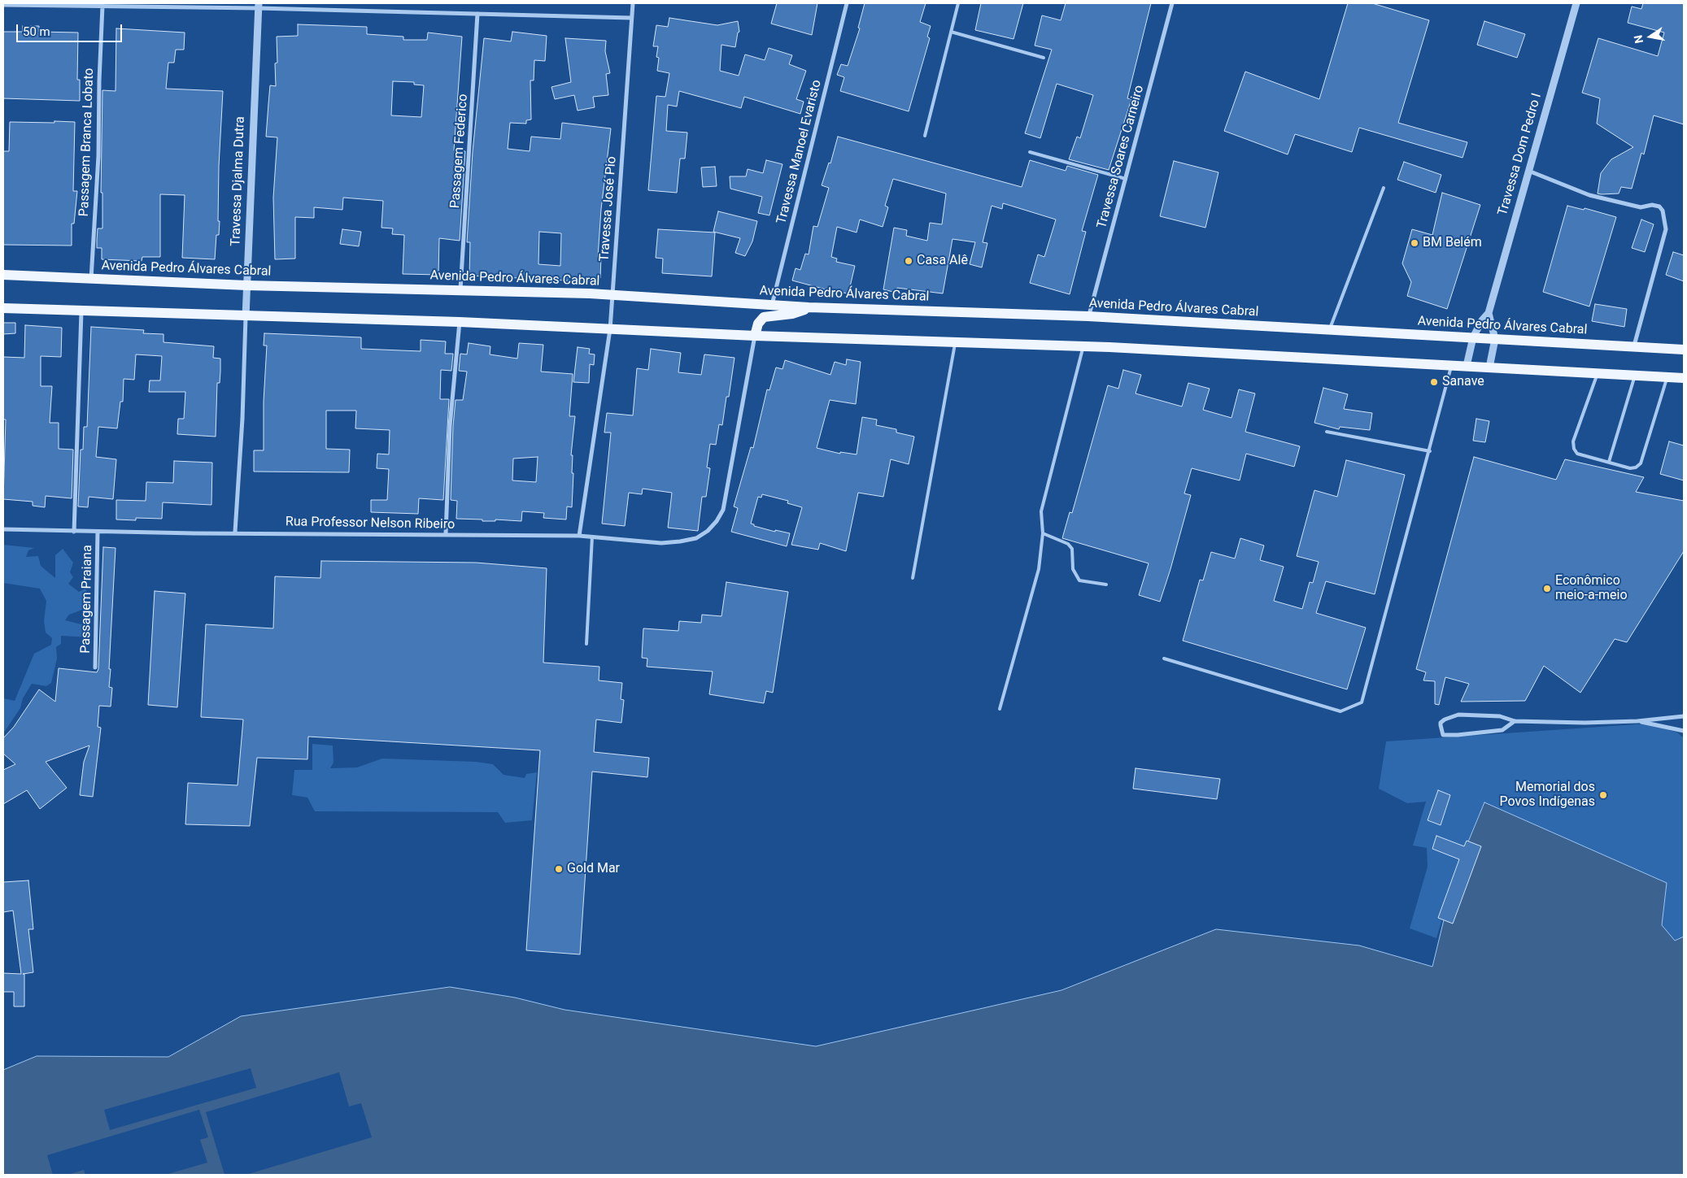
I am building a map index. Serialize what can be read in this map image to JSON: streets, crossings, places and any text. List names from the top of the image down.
{
  "streets": {
    "main road": ["Avenida Pedro Álvares Cabral"],
    "street": [
      "Passagem Branca Lobato",
      "Passagem Federico",
      "Travessa Manoel Evaristo",
      "Travessa Dom Pedro I",
      "Travessa Soares Carneiro",
      "Travessa Djalma Dutra",
      "Travessa José Pio",
      "Rua Professor Nelson Ribeiro",
      "Passagem Praiana"
    ]
  },
  "crossings": [
    ["Passagem Branca Lobato", "Avenida Pedro Álvares Cabral"],
    ["Passagem Federico", "Avenida Pedro Álvares Cabral"],
    ["Travessa Manoel Evaristo", "Avenida Pedro Álvares Cabral"],
    ["Travessa Dom Pedro I", "Avenida Pedro Álvares Cabral"],
    ["Travessa Soares Carneiro", "Avenida Pedro Álvares Cabral"],
    ["Travessa Djalma Dutra", "Avenida Pedro Álvares Cabral"],
    ["Travessa Djalma Dutra", "Rua Professor Nelson Ribeiro"],
    ["Travessa José Pio", "Avenida Pedro Álvares Cabral"],
    ["Travessa José Pio", "Rua Professor Nelson Ribeiro"],
    ["Rua Professor Nelson Ribeiro", "Passagem Praiana"]
  ],
  "places": [
    "BM Belém",
    "Casa Alê",
    "Sanave",
    "Econômico meio-a-meio",
    "Memorial dos Povos Indígenas",
    "Gold Mar"
  ],
  "scale_bar": "50 m",
  "north": "left"
}
